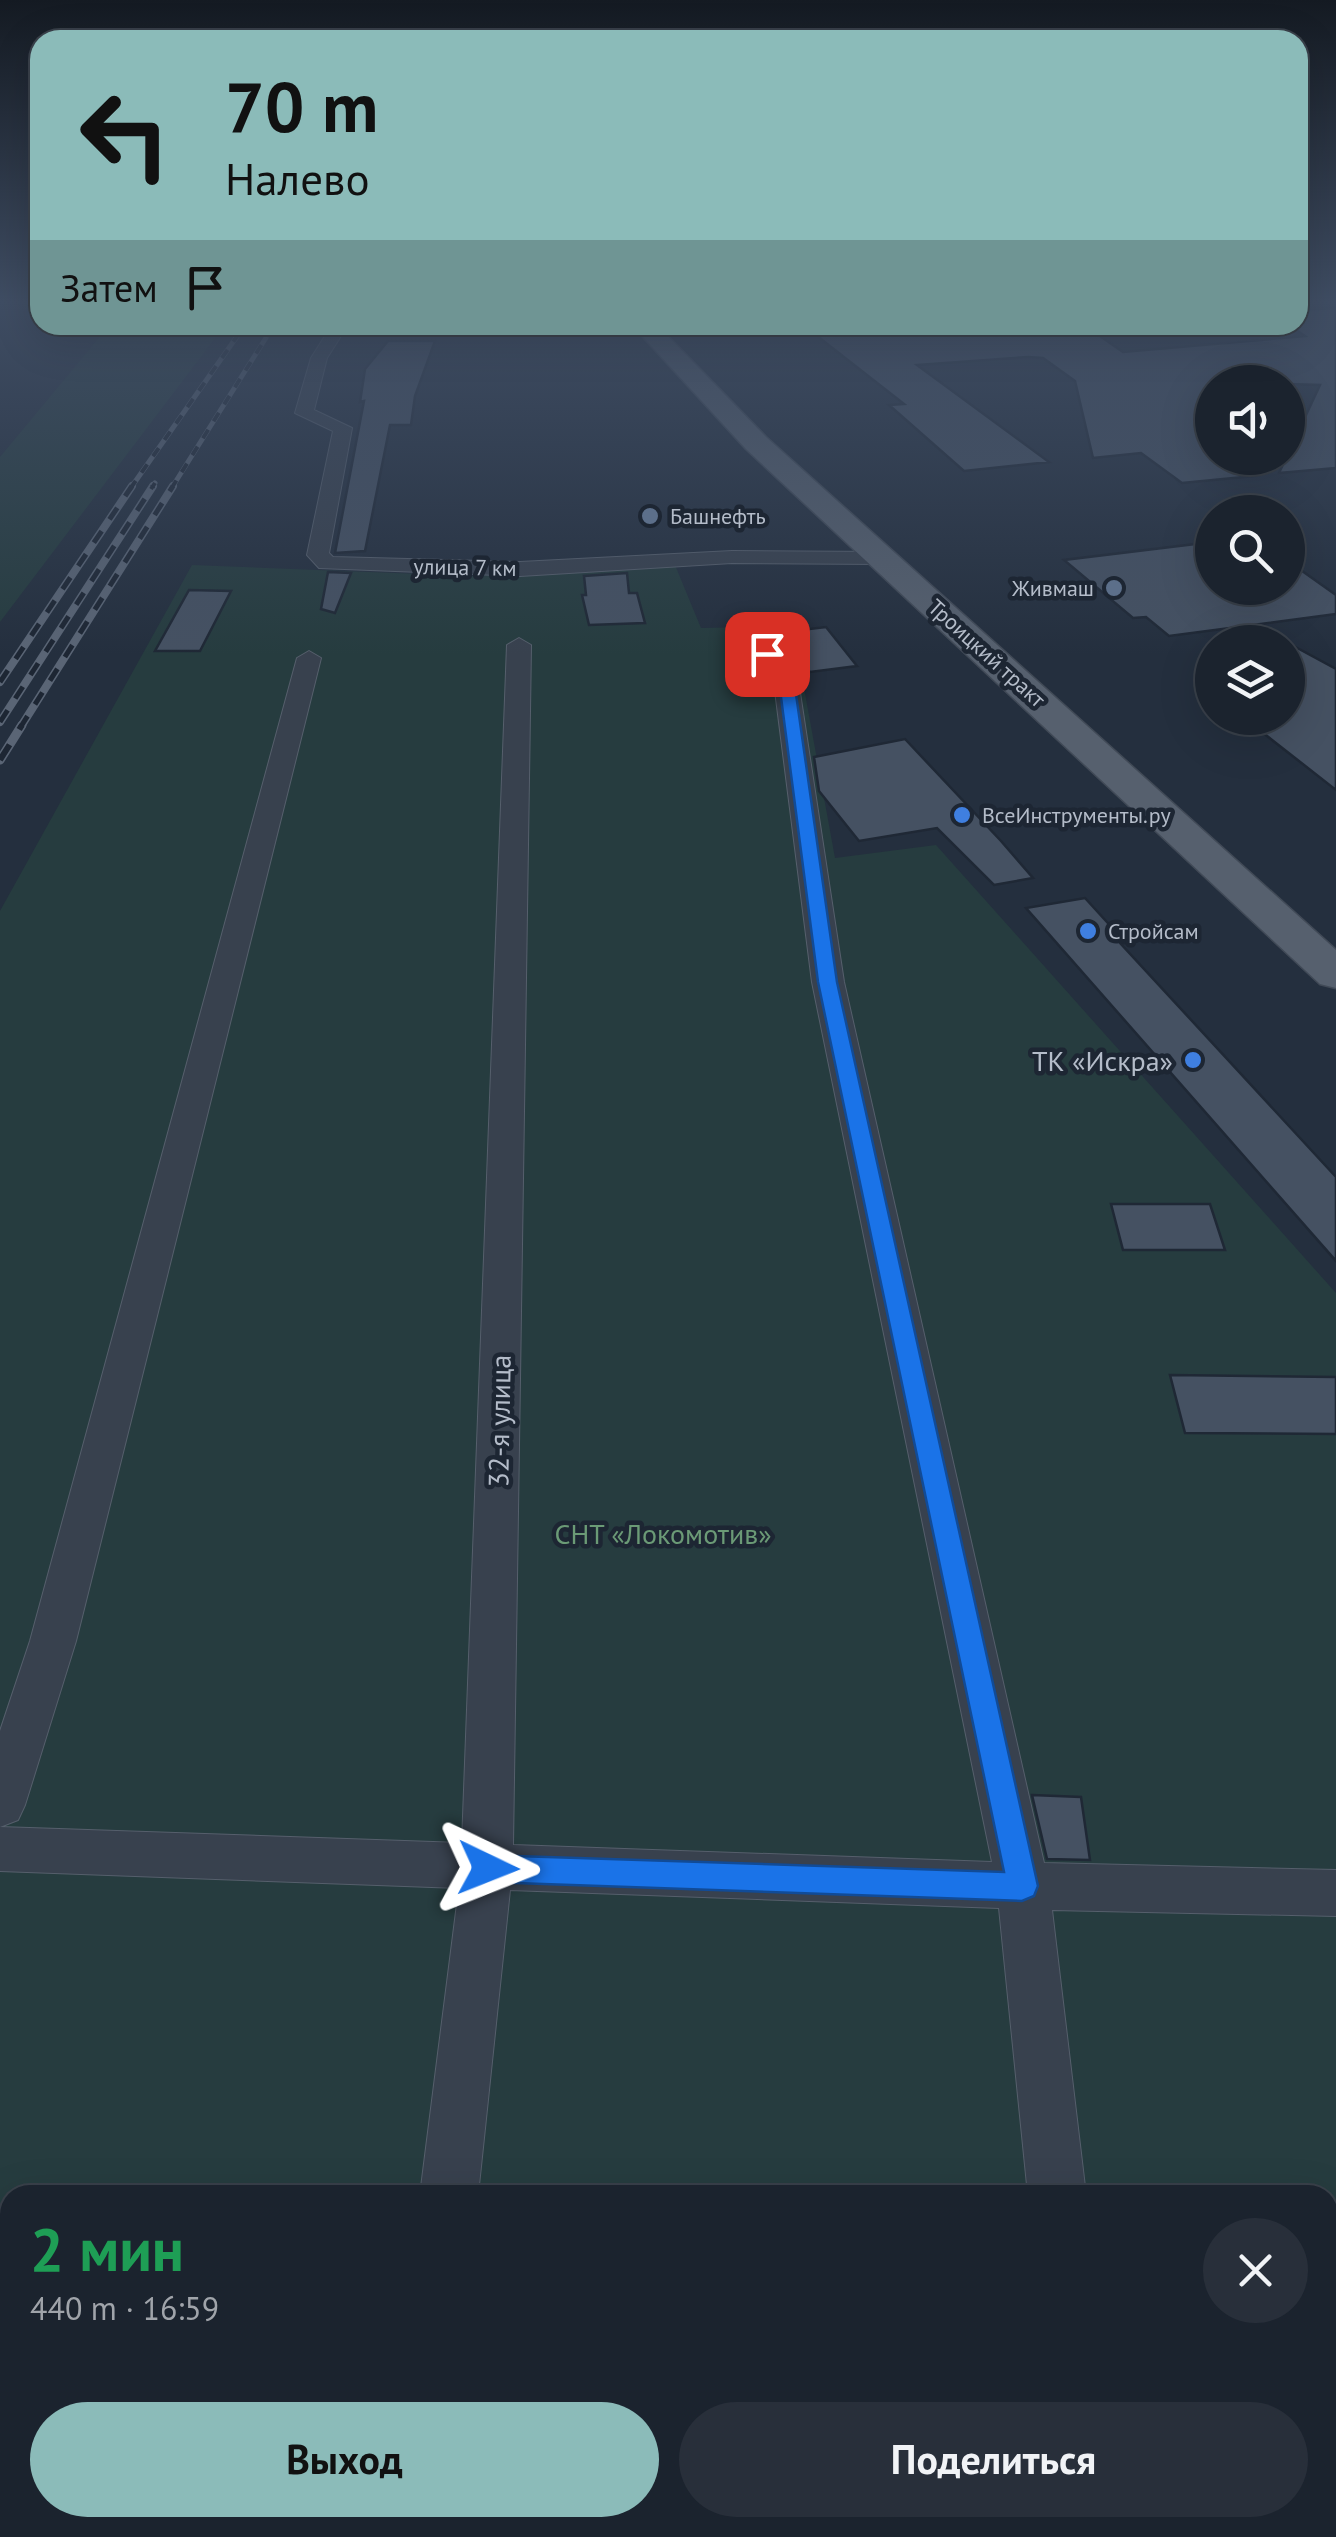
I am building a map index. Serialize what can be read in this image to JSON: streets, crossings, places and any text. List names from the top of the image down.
{
  "streets": {
    "main road": ["Троицкий тракт"],
    "street": ["улица 7 км", "32-я улица"]
  },
  "crossings": [
    ["улица 7 км", "Троицкий тракт"]
  ],
  "parks": ["СНТ «Локомотив»"],
  "places": [
    "Башнефть",
    "Живмаш",
    "ВсеИнструменты.ру",
    "Стройсам",
    "ТК «Искра»"
  ],
  "page": {
    "turn": ["70 m", "Налево"],
    "then": "Затем",
    "heading": ["2 мин", "440 m · 16:59"],
    "buttons": ["Выход", "Поделиться"]
  }
}
